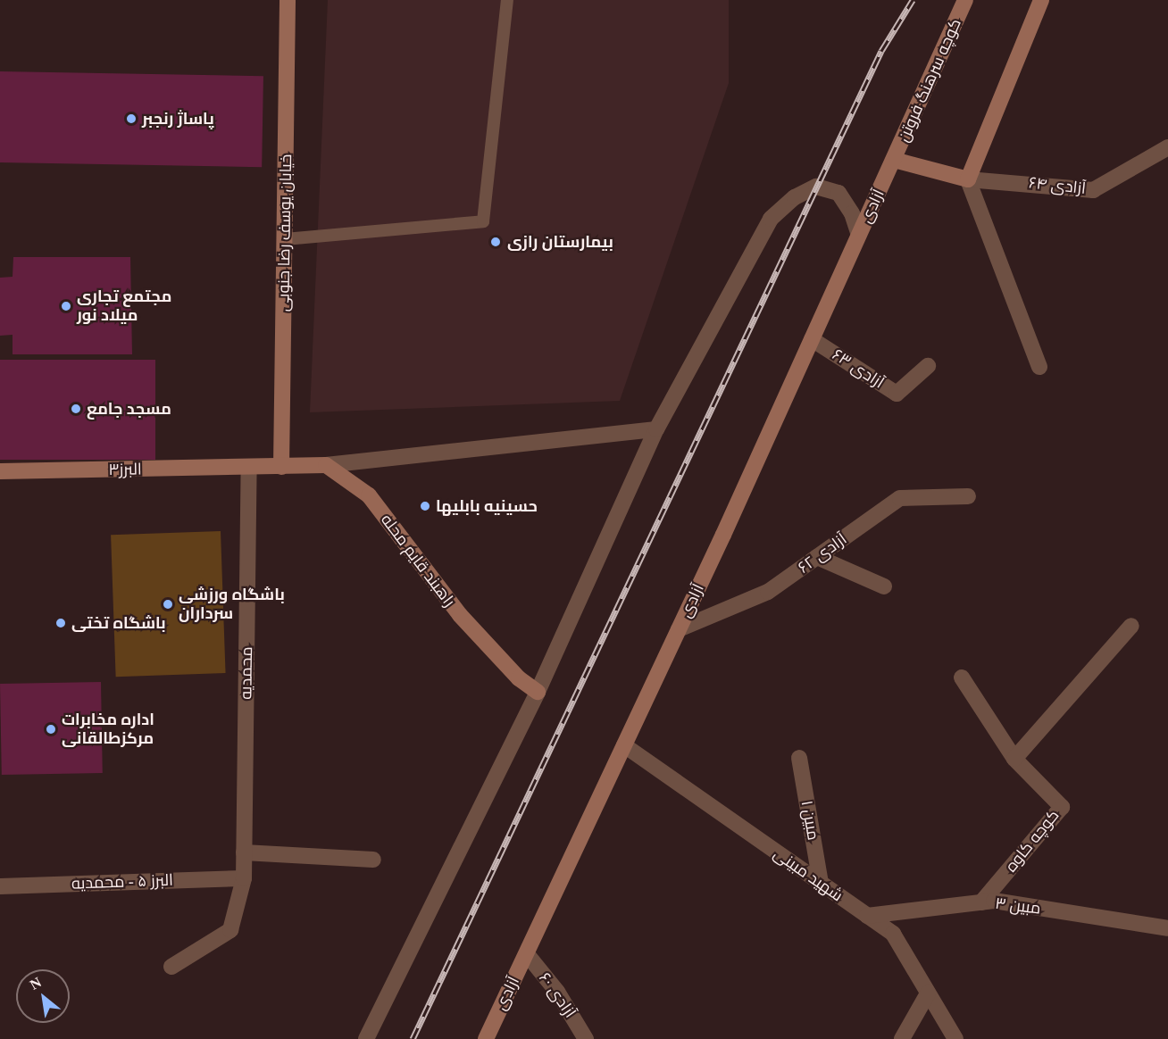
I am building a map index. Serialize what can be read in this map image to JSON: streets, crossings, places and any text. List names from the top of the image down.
{
  "streets": {
    "main road": [
      "کوچه سرهنگ فروتن",
      "آزادی ۶۴",
      "آزادی",
      "خیابان یوسف رضا جنوبی",
      "البرز۳",
      "راهبند قایم محله"
    ],
    "street": [
      "آزادی ۶۳",
      "آزادی ۶۲",
      "محمدیه",
      "مبین ۱",
      "کوچه کاوه",
      "شهید مبینی",
      "البرز ۵ - محمدیه",
      "مبین ۳",
      "آزادی ۶۰"
    ]
  },
  "crossings": [
    ["کوچه سرهنگ فروتن", "آزادی ۶۴"],
    ["کوچه سرهنگ فروتن", "آزادی"],
    ["آزادی ۶۴", "آزادی"],
    ["آزادی", "آزادی ۶۳"],
    ["آزادی", "آزادی ۶۲"],
    ["آزادی", "شهید مبینی"],
    ["آزادی", "آزادی ۶۰"],
    ["البرز۳", "محمدیه"],
    ["محمدیه", "البرز ۵ - محمدیه"],
    ["مبین ۱", "شهید مبینی"],
    ["کوچه کاوه", "مبین ۳"],
    ["شهید مبینی", "مبین ۳"]
  ],
  "places": [
    "پاساژ رنجبر",
    "بیمارستان رازی",
    "مجتمع تجاری میلاد نور",
    "مسجد جامع",
    "حسینیه بابلیها",
    "باشگاه ورزشی سرداران",
    "باشگاه تختی",
    "اداره مخابرات مرکزطالقانی"
  ],
  "north": "top left"
}
